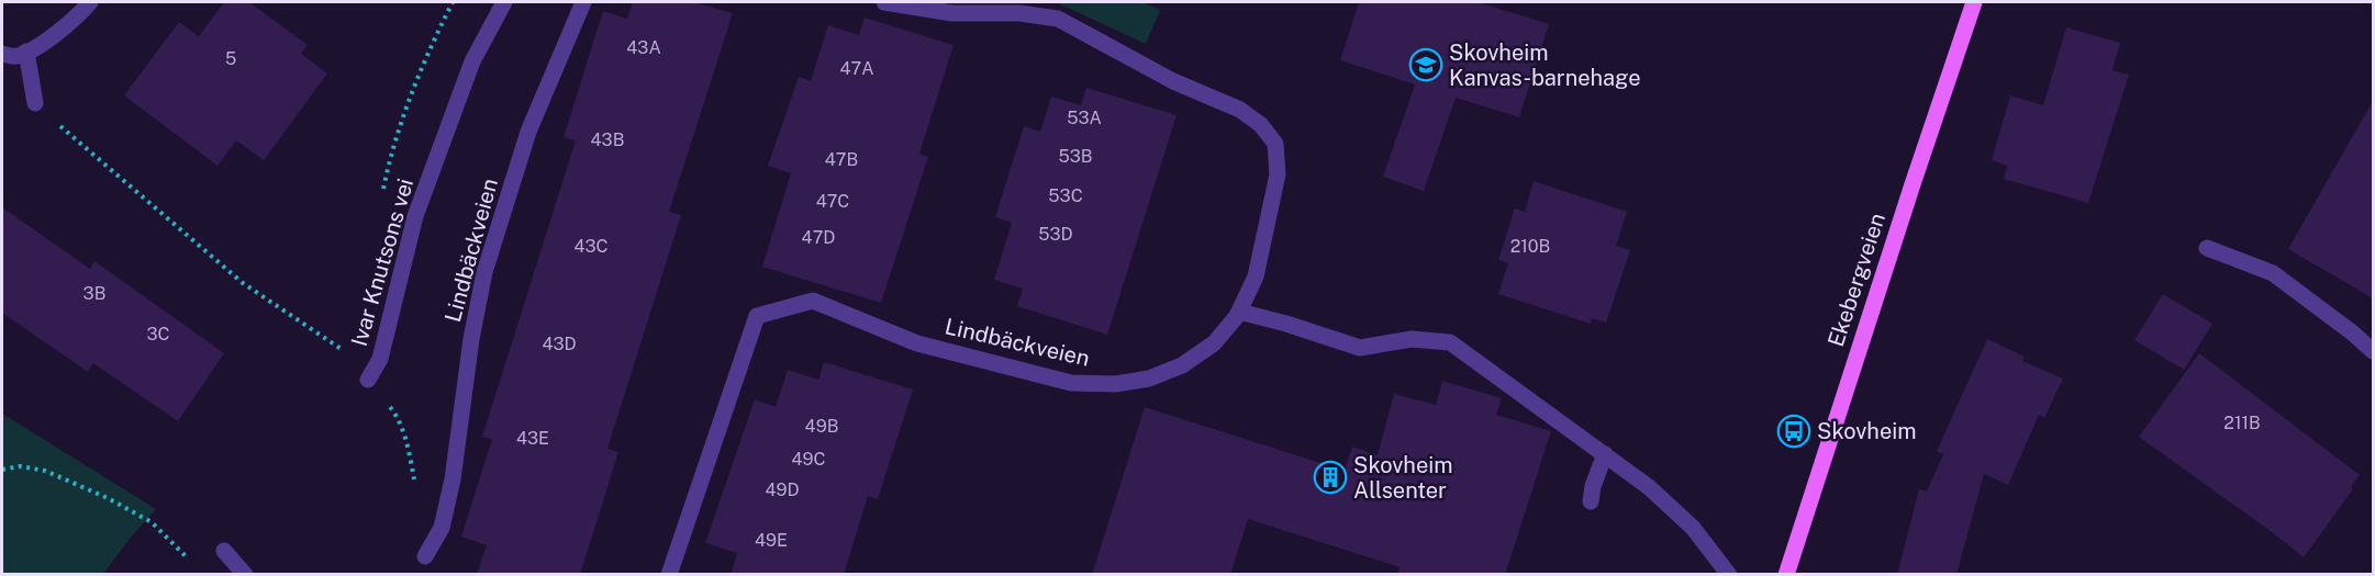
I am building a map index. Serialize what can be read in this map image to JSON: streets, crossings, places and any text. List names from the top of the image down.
{
  "streets": {
    "main road": ["Ekebergveien"],
    "street": ["Lindbäckveien", "Ivar Knutsons vei"]
  },
  "places": {
    "school or university": ["Skovheim Kanvas-barnehage"],
    "bus stop": ["Skovheim"],
    "building": ["Skovheim Allsenter"]
  },
  "house_numbers": [
    "43A",
    "5",
    "47A",
    "53A",
    "43B",
    "53B",
    "47B",
    "53C",
    "47C",
    "53D",
    "47D",
    "43C",
    "210B",
    "3B",
    "3C",
    "43D",
    "211B",
    "49B",
    "43E",
    "49C",
    "49D",
    "49E"
  ]
}
